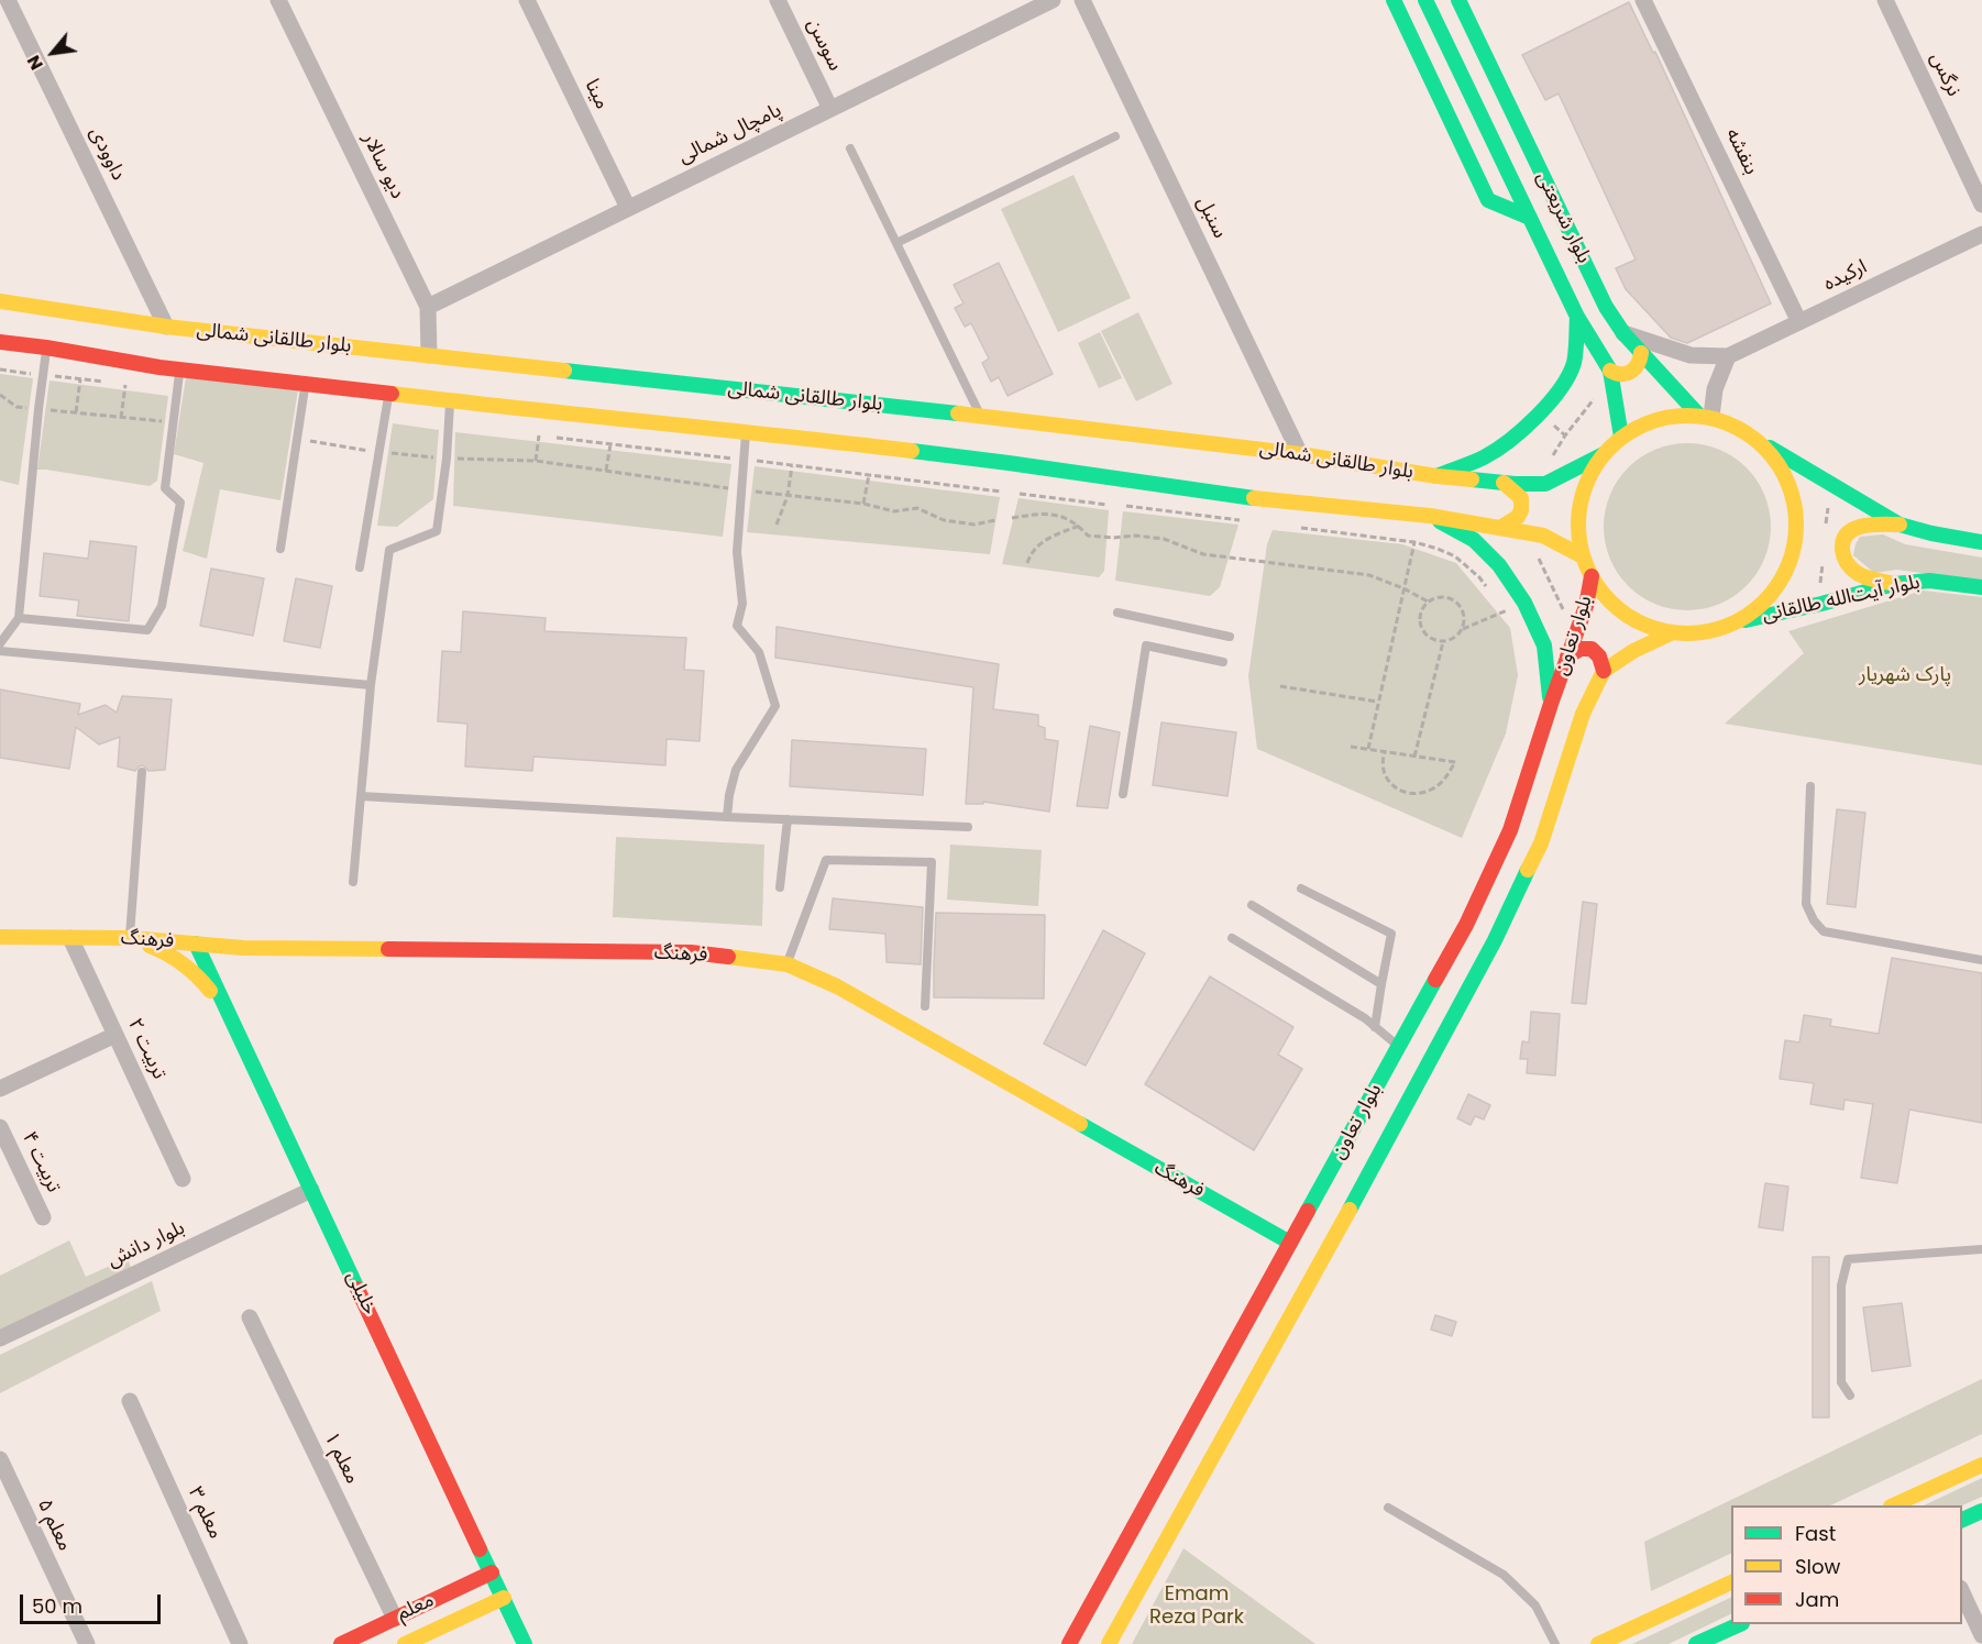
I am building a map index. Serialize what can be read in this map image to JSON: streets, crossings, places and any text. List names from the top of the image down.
{
  "streets": {
    "main road": [
      "بلوار شریعتی",
      "بلوار طالقانی شمالی",
      "بلوار آیت‌الله طالقانی",
      "بلوار تعاون",
      "فرهنگ",
      "خلیلی",
      "معلم"
    ],
    "street": [
      "سوسن",
      "نرگس",
      "مینا",
      "پامچال شمالی",
      "بنفشه",
      "داوودی",
      "دیو سالار",
      "سنبل",
      "ارکیده",
      "تربیت ۲",
      "تربیت ۴",
      "بلوار دانش",
      "معلم ۱",
      "معلم ۳",
      "معلم ۵"
    ]
  },
  "crossings": [
    ["سوسن", "پامچال شمالی"],
    ["مینا", "پامچال شمالی"],
    ["پامچال شمالی", "دیو سالار"],
    ["بنفشه", "ارکیده"],
    ["داوودی", "بلوار طالقانی شمالی"],
    ["دیو سالار", "بلوار طالقانی شمالی"],
    ["سنبل", "بلوار طالقانی شمالی"],
    ["بلوار شریعتی", "ارکیده"],
    ["بلوار شریعتی", "بلوار طالقانی شمالی"],
    ["بلوار شریعتی", "بلوار آیت‌الله طالقانی"],
    ["بلوار شریعتی", "بلوار تعاون"],
    ["بلوار طالقانی شمالی", "بلوار آیت‌الله طالقانی"],
    ["بلوار طالقانی شمالی", "بلوار تعاون"],
    ["بلوار آیت‌الله طالقانی", "بلوار تعاون"],
    ["بلوار تعاون", "فرهنگ"],
    ["فرهنگ", "تربیت ۲"],
    ["فرهنگ", "خلیلی"],
    ["بلوار دانش", "خلیلی"],
    ["خلیلی", "معلم"],
    ["معلم ۱", "معلم"]
  ],
  "parks": ["پارک شهریار", "Emam Reza Park"],
  "legend": ["Fast", "Slow", "Jam"],
  "scale_bar": "50 m",
  "north": "bottom left"
}
